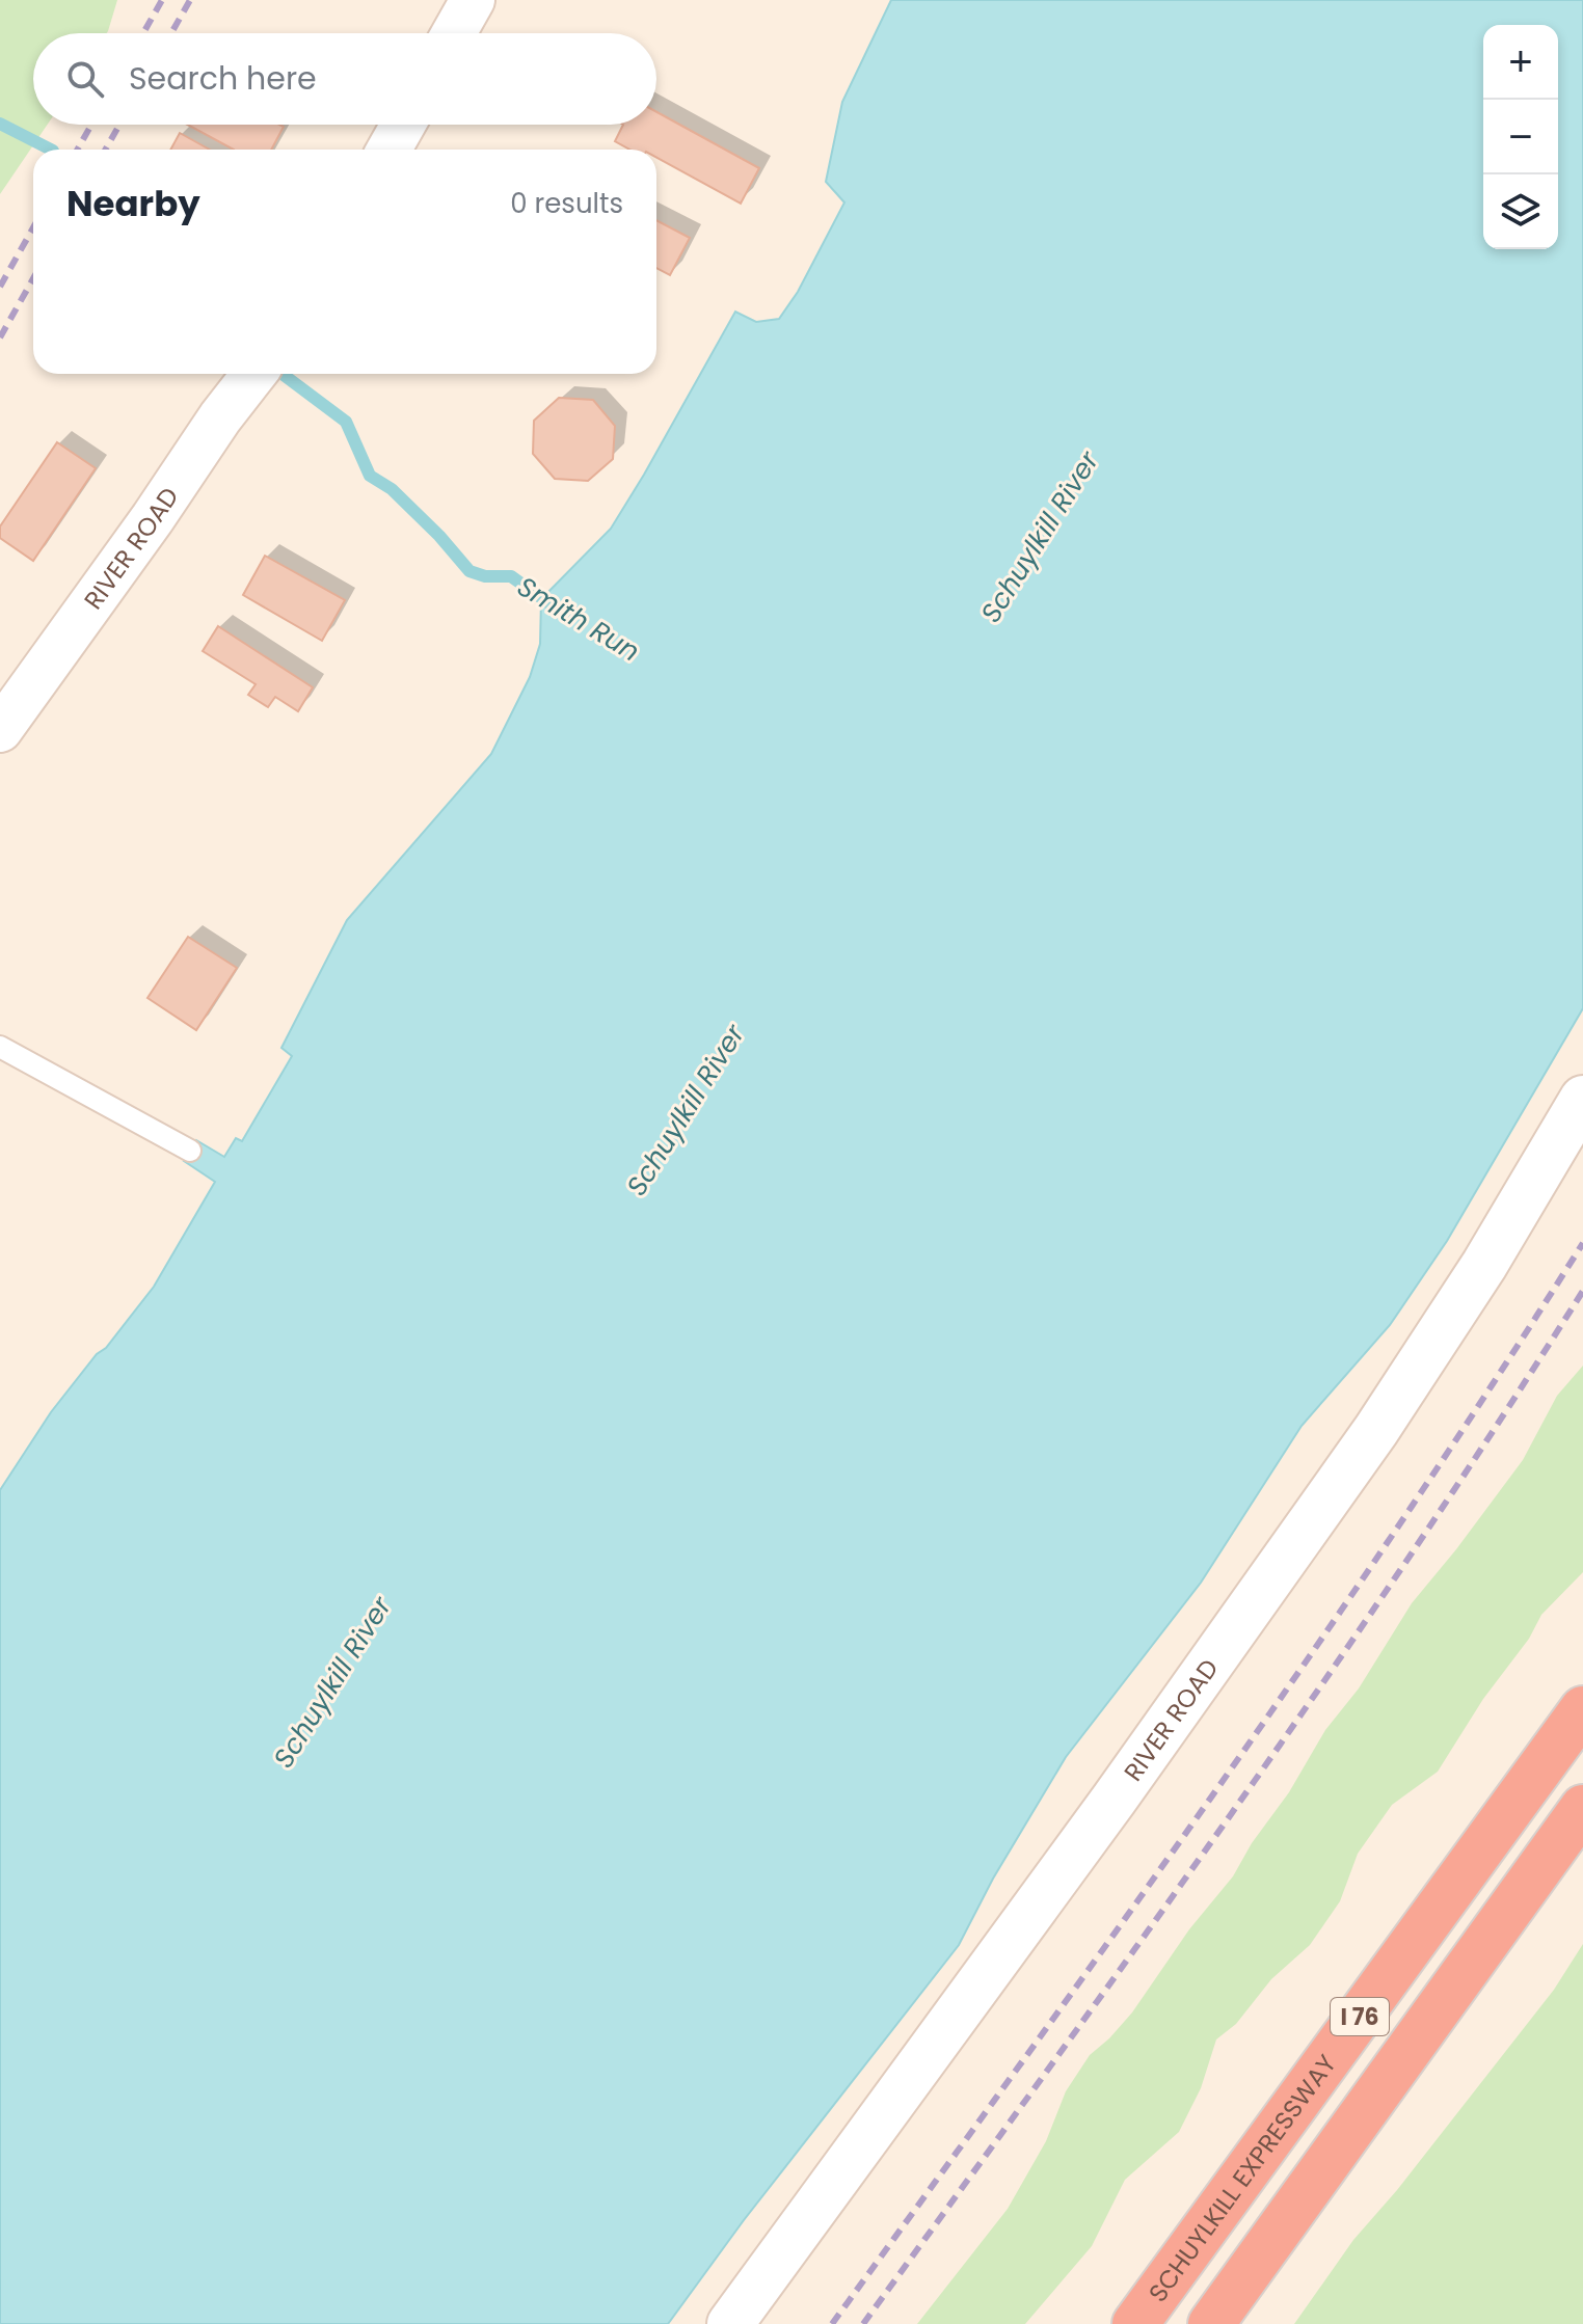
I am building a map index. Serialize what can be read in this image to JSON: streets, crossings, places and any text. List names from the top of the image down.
{
  "streets": {
    "highway": ["I 76", "SCHUYLKILL EXPRESSWAY"],
    "street": ["RIVER ROAD"]
  },
  "water": ["Schuylkill River", "Smith Run"],
  "page": {
    "map_buttons": ["+", "−"],
    "search": "Search here",
    "heading": ["Nearby", "0 results"]
  }
}
